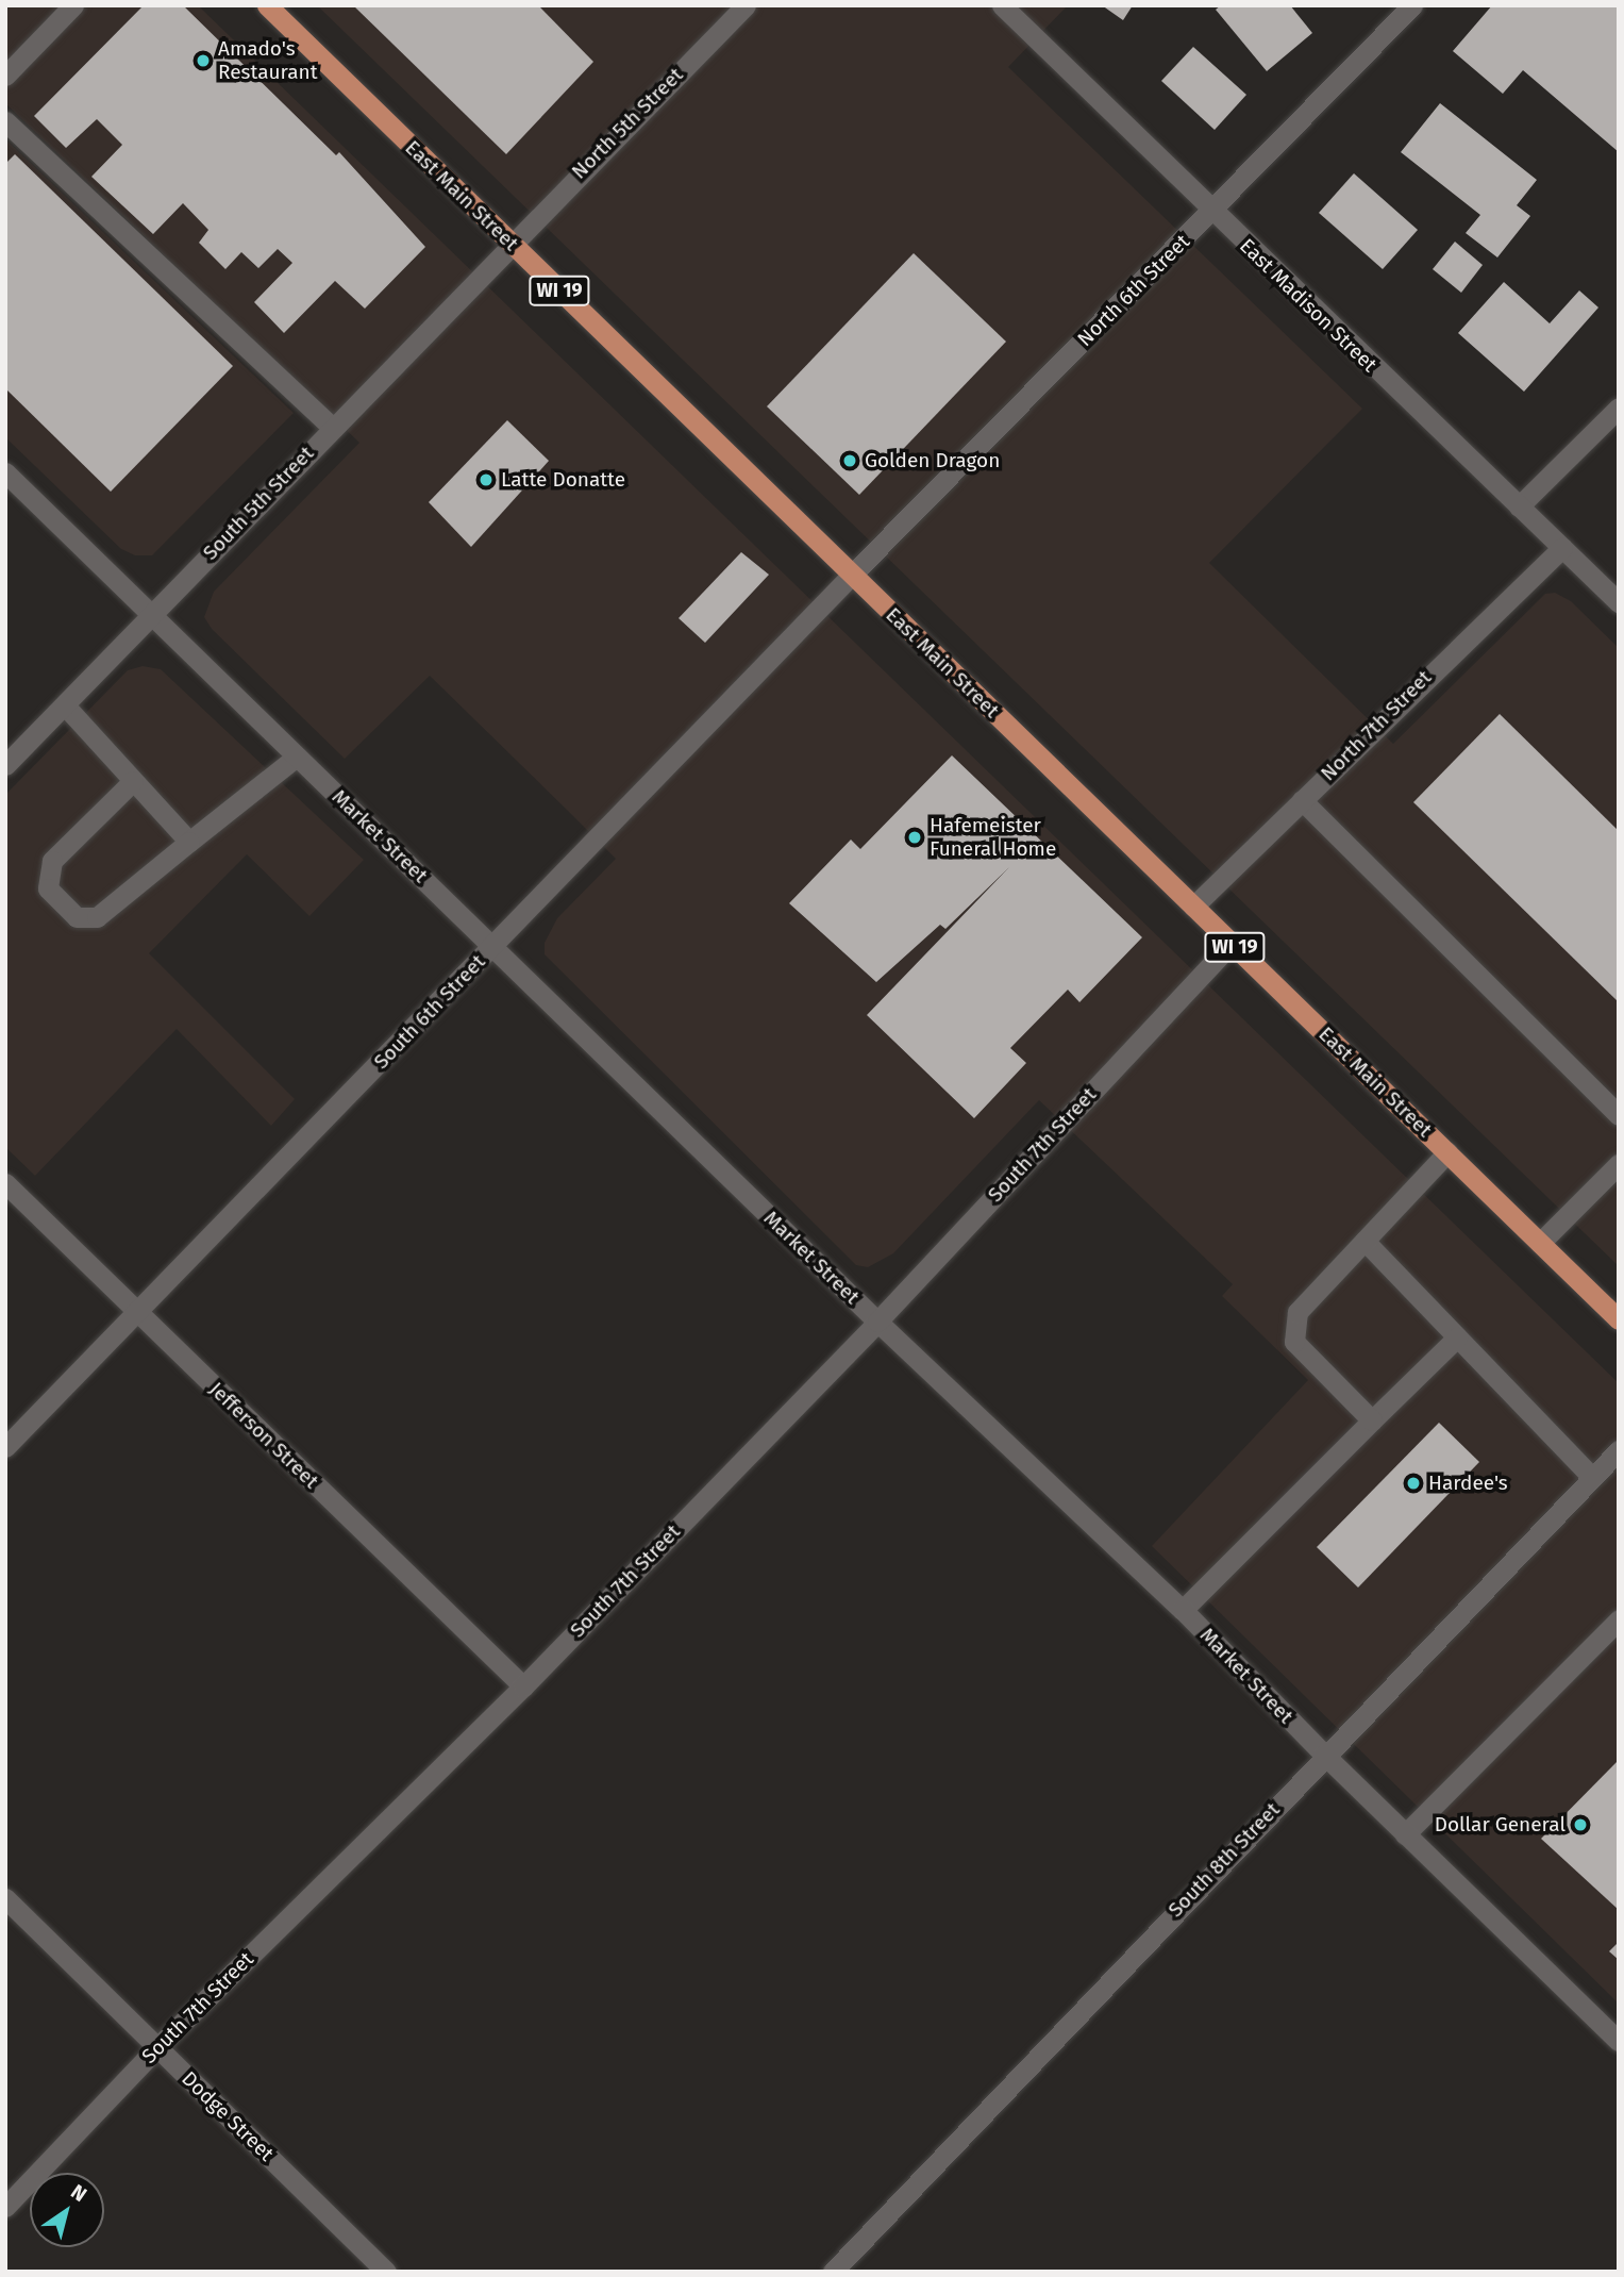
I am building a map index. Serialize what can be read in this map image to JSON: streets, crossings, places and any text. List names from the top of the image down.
{
  "streets": {
    "main road": ["East Main Street", "WI 19"],
    "street": [
      "North 5th Street",
      "North 6th Street",
      "East Madison Street",
      "South 5th Street",
      "North 7th Street",
      "Market Street",
      "South 6th Street",
      "South 7th Street",
      "Jefferson Street",
      "South 8th Street",
      "Dodge Street"
    ]
  },
  "crossings": [
    ["North 5th Street", "East Main Street"],
    ["North 5th Street", "South 5th Street"],
    ["East Main Street", "North 6th Street"],
    ["East Main Street", "South 5th Street"],
    ["East Main Street", "North 7th Street"],
    ["East Main Street", "South 6th Street"],
    ["East Main Street", "South 7th Street"],
    ["North 6th Street", "East Madison Street"],
    ["North 6th Street", "South 6th Street"],
    ["East Madison Street", "North 7th Street"],
    ["South 5th Street", "Market Street"],
    ["Market Street", "South 6th Street"],
    ["Market Street", "South 7th Street"],
    ["Market Street", "South 8th Street"],
    ["South 6th Street", "Jefferson Street"],
    ["South 7th Street", "Jefferson Street"],
    ["South 7th Street", "Dodge Street"]
  ],
  "places": [
    "Amado's Restaurant",
    "Golden Dragon",
    "Latte Donatte",
    "Hafemeister Funeral Home",
    "Hardee's",
    "Dollar General"
  ],
  "north": "top right"
}
